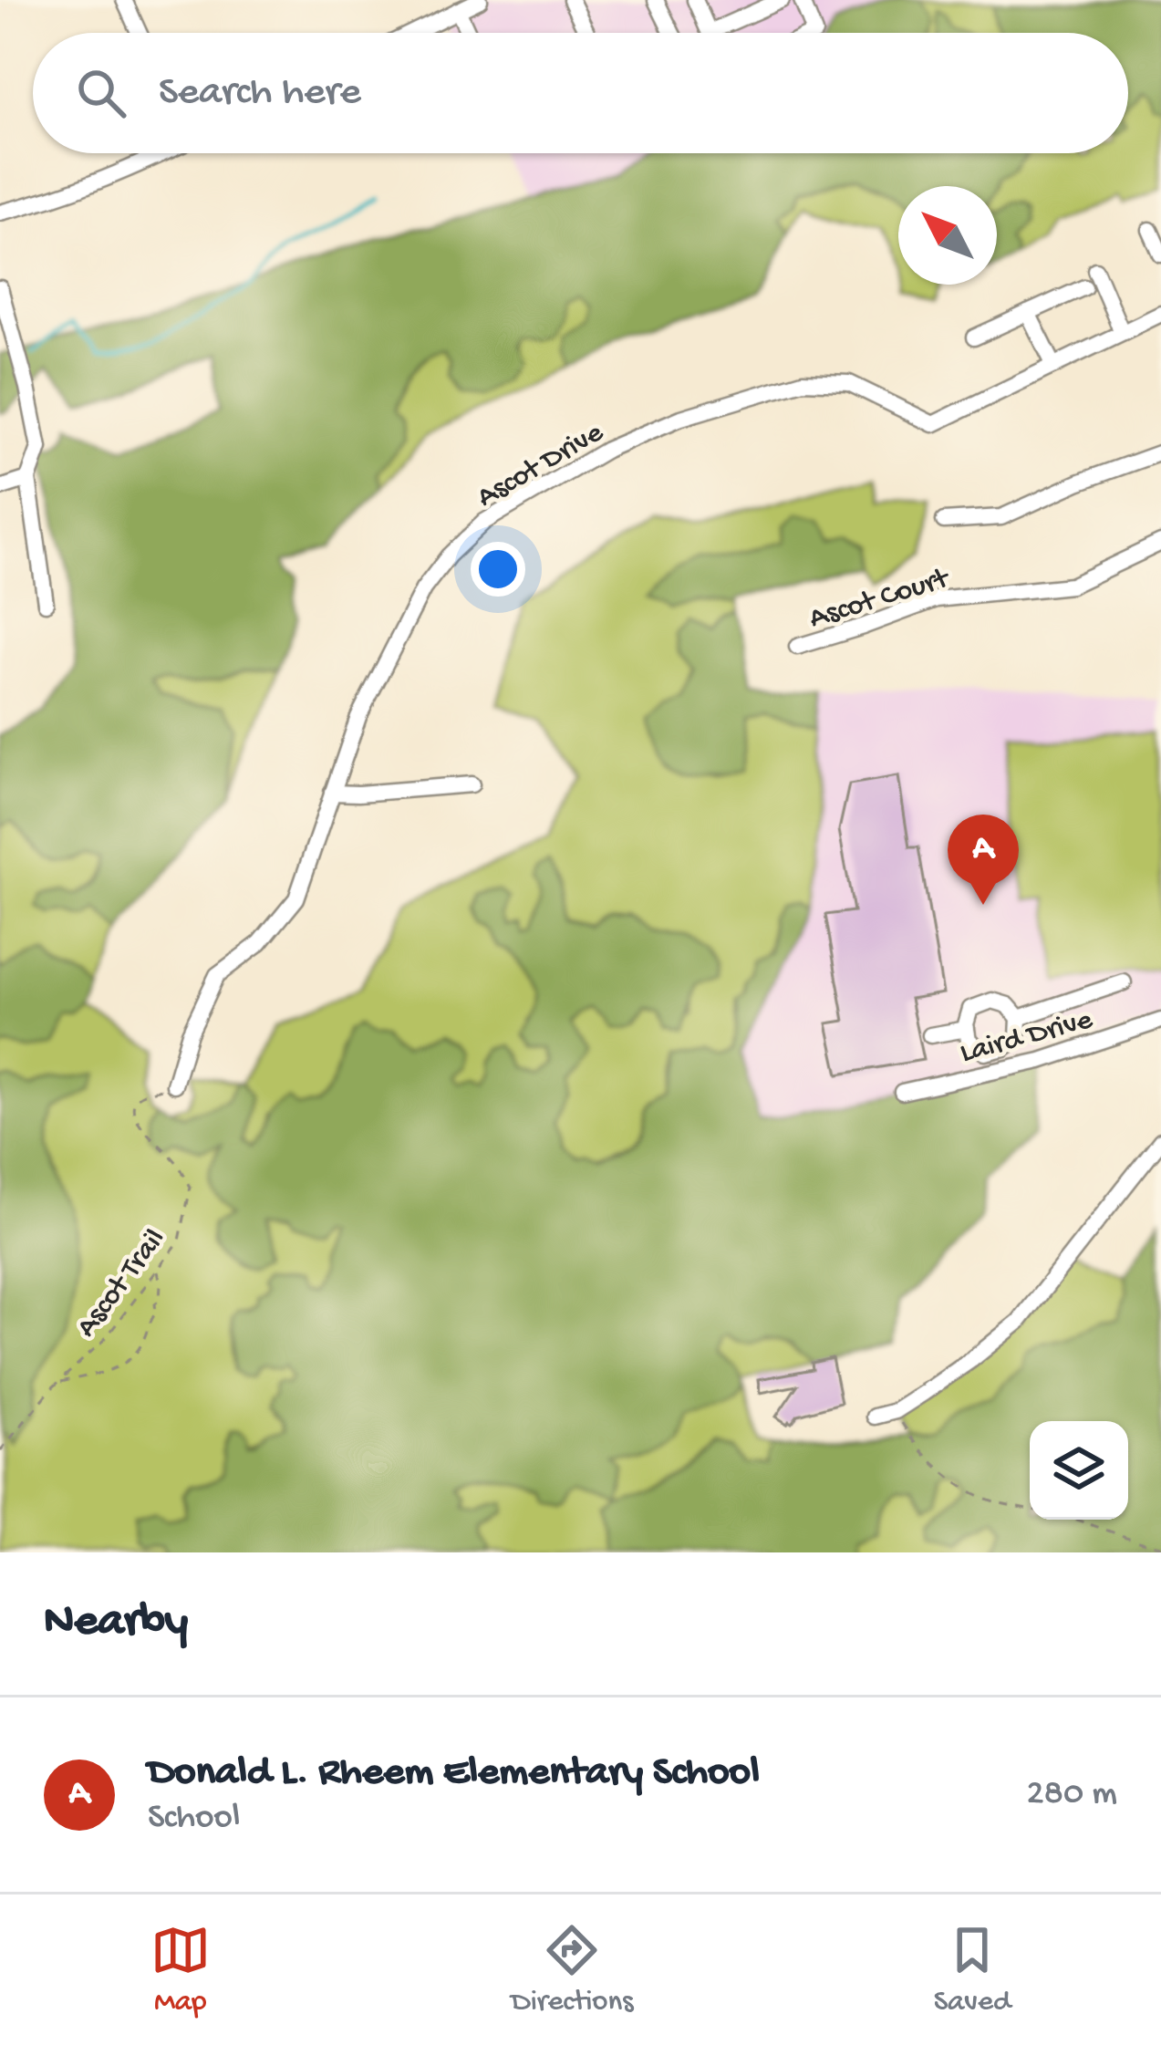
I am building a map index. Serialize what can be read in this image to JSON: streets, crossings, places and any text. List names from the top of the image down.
{
  "streets": {
    "street": ["Ascot Drive", "Ascot Court", "Laird Drive"],
    "path": ["Ascot Trail"]
  },
  "crossings": [
    ["Ascot Drive", "Ascot Trail"]
  ],
  "north": "top left",
  "page": {
    "search": "Search here",
    "pins": "A",
    "heading": "Nearby",
    "list": [
      {
        "mark": "A",
        "name": "Donald L. Rheem Elementary School",
        "note": "School",
        "value": "280 m"
      }
    ],
    "nav": ["Map", "Directions", "Saved"]
  }
}
